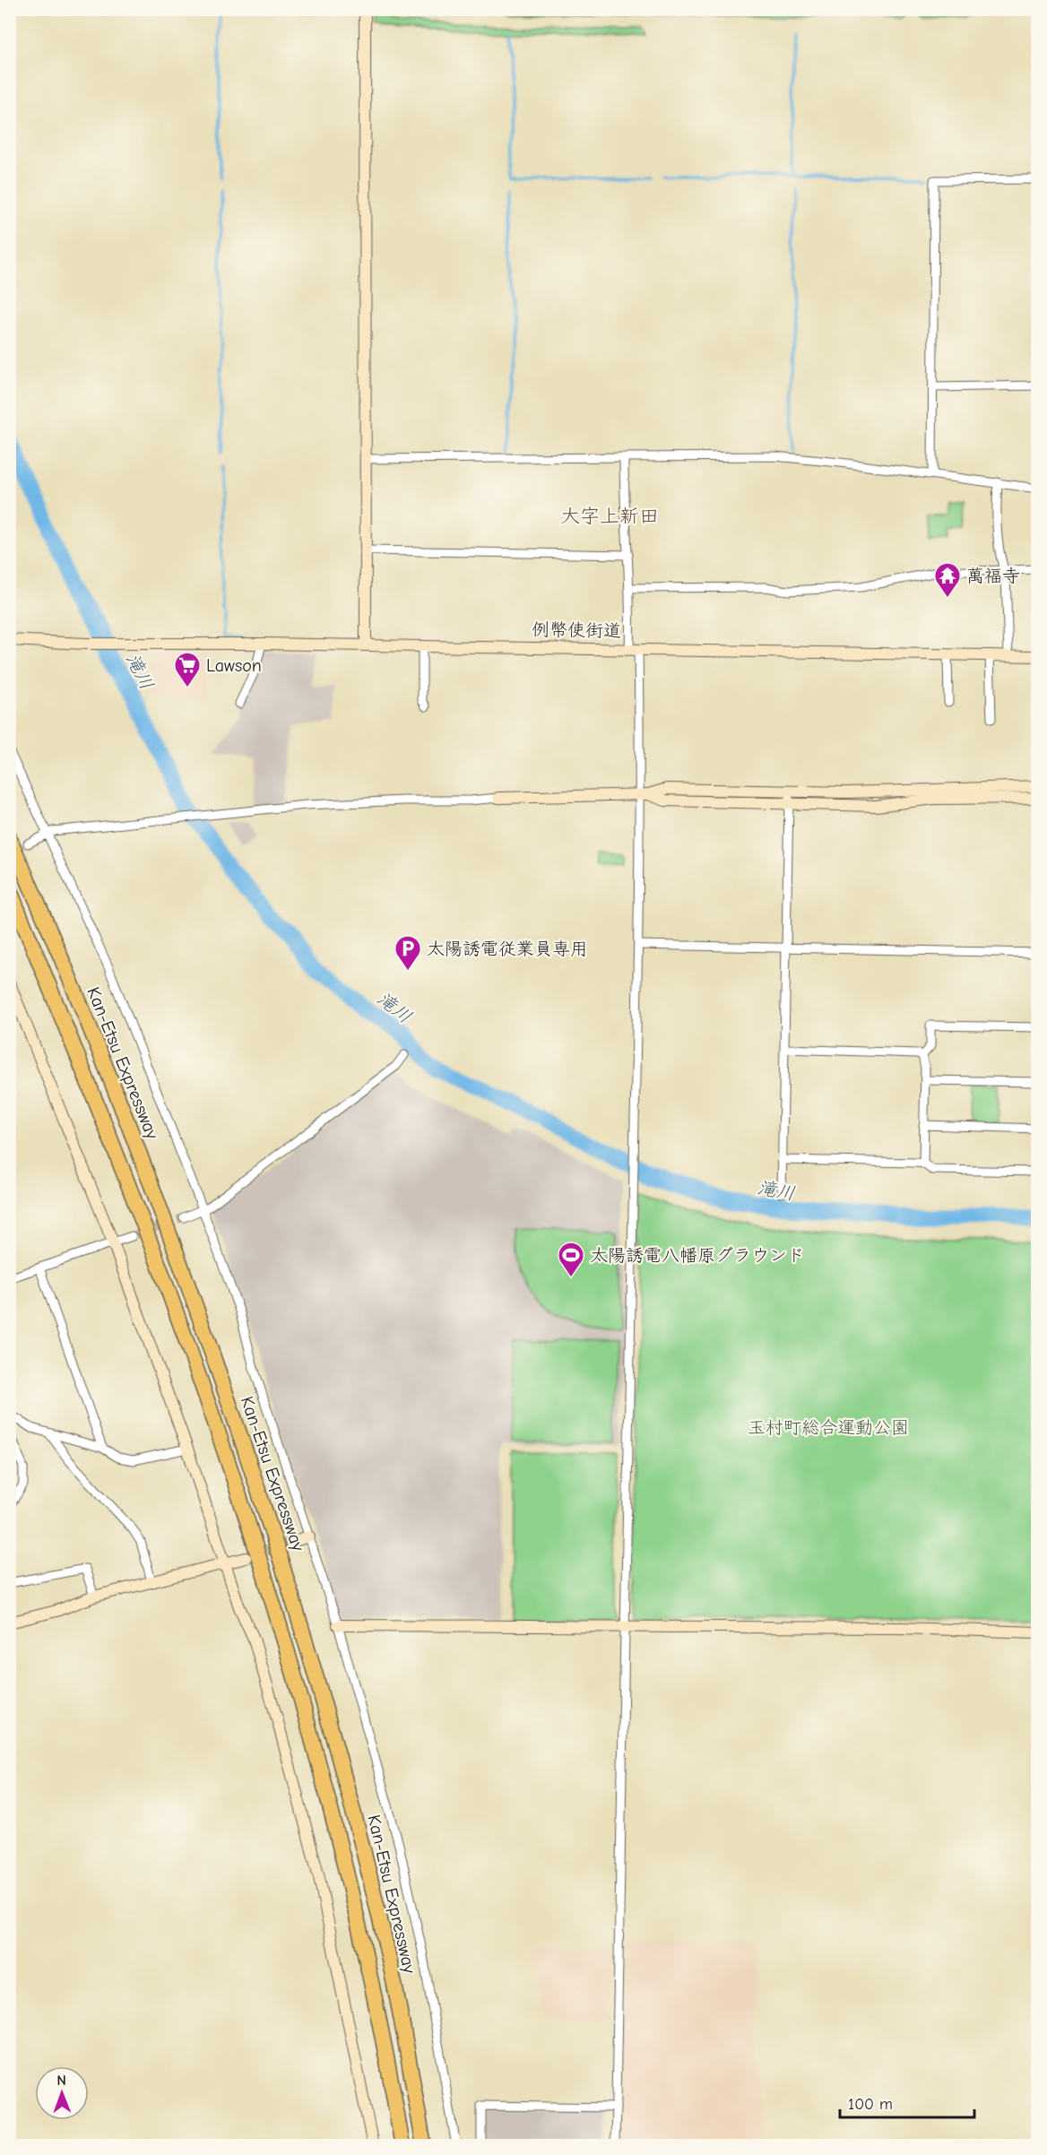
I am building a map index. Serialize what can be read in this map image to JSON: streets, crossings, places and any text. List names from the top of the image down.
{
  "streets": {
    "highway": ["Kan-Etsu Expressway"],
    "street": ["例幣使街道"]
  },
  "districts": ["大字上新田"],
  "water": ["滝川"],
  "parks": ["玉村町総合運動公園"],
  "places": {
    "temple": ["萬福寺"],
    "supermarket": ["Lawson"],
    "parking": ["太陽誘電従業員専用"],
    "sports": ["太陽誘電八幡原グラウンド"]
  },
  "scale_bar": "100 m",
  "north": "top"
}
